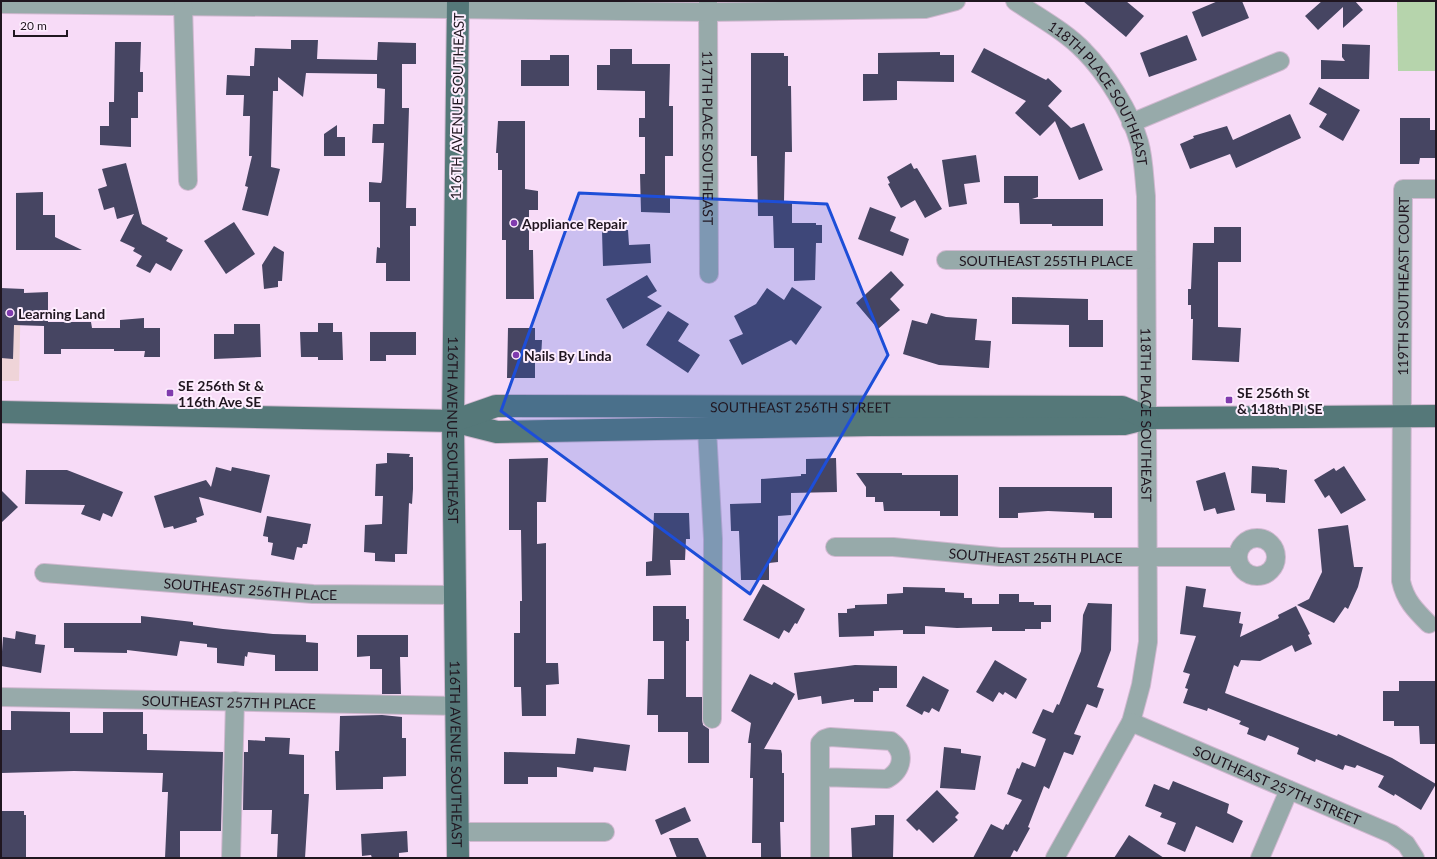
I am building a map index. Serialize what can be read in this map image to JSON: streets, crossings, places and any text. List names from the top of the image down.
{
  "streets": {
    "main road": ["116TH AVENUE SOUTHEAST", "SOUTHEAST 256TH STREET"],
    "street": [
      "118TH PLACE SOUTHEAST",
      "117TH PLACE SOUTHEAST",
      "SOUTHEAST 255TH PLACE",
      "119TH SOUTHEAST COURT",
      "SOUTHEAST 256TH PLACE",
      "SOUTHEAST 257TH PLACE",
      "SOUTHEAST 257TH STREET"
    ]
  },
  "crossings": [
    ["118TH PLACE SOUTHEAST", "SOUTHEAST 255TH PLACE"],
    ["118TH PLACE SOUTHEAST", "SOUTHEAST 256TH STREET"],
    ["118TH PLACE SOUTHEAST", "SOUTHEAST 256TH PLACE"],
    ["118TH PLACE SOUTHEAST", "SOUTHEAST 257TH STREET"],
    ["116TH AVENUE SOUTHEAST", "SOUTHEAST 256TH STREET"],
    ["116TH AVENUE SOUTHEAST", "SOUTHEAST 256TH PLACE"],
    ["116TH AVENUE SOUTHEAST", "SOUTHEAST 257TH PLACE"],
    ["119TH SOUTHEAST COURT", "SOUTHEAST 256TH STREET"]
  ],
  "places": {
    "other": ["Appliance Repair", "Learning Land", "Nails By Linda"],
    "transit": ["SE 256th St & 116th Ave SE", "SE 256th St & 118th Pl SE"]
  },
  "scale_bar": "20 m"
}
